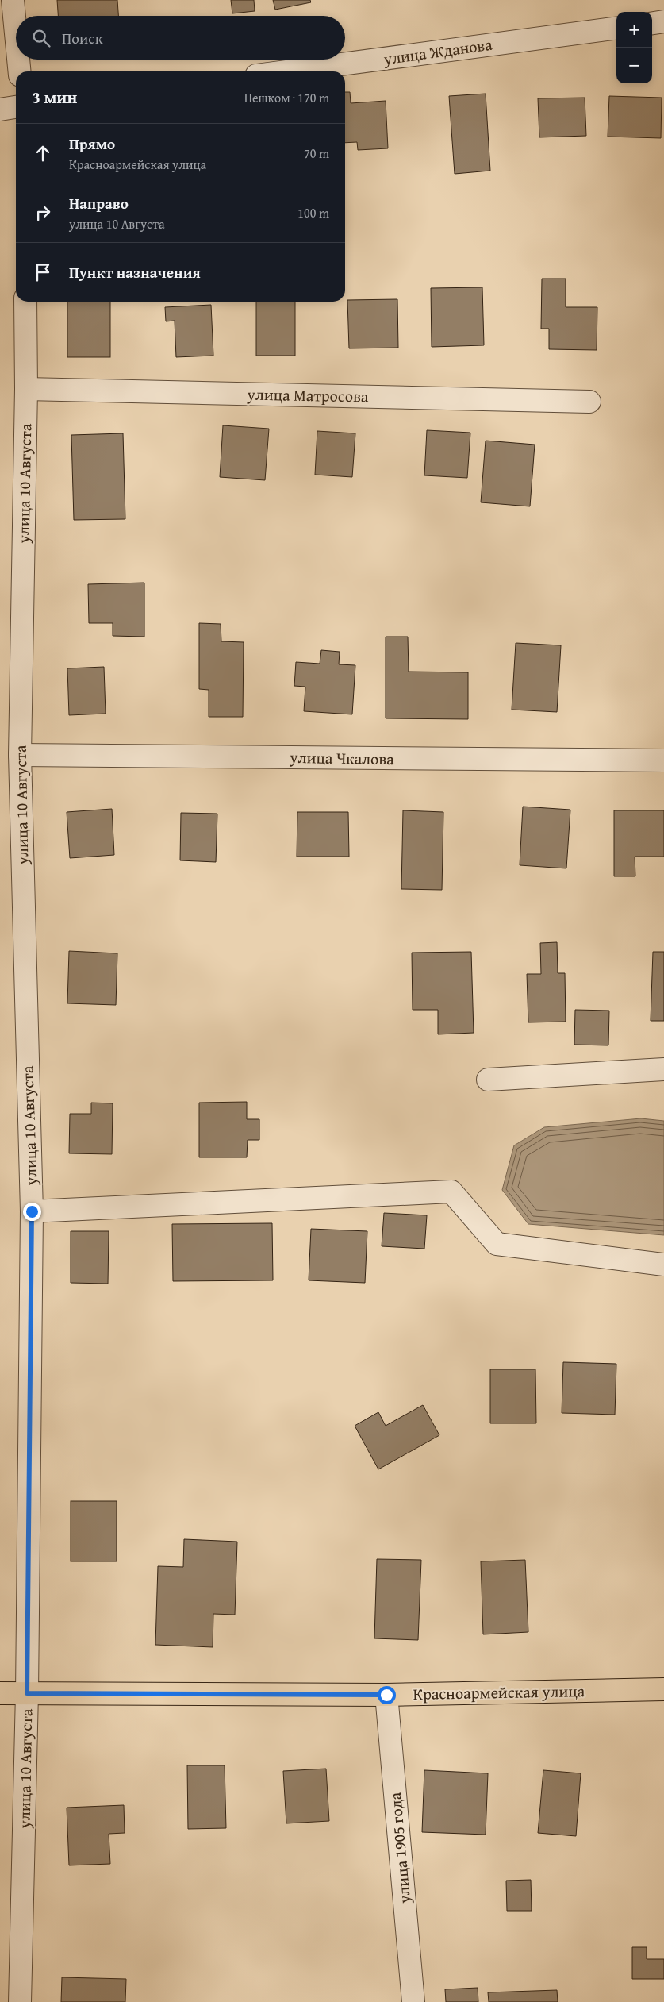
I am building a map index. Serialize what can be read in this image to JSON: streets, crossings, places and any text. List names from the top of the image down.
{
  "streets": {
    "main road": ["Красноармейская улица"],
    "street": [
      "улица Жданова",
      "улица Матросова",
      "улица 10 Августа",
      "улица Чкалова",
      "улица 1905 года"
    ]
  },
  "crossings": [
    ["улица Матросова", "улица 10 Августа"],
    ["улица 10 Августа", "улица Чкалова"],
    ["улица 10 Августа", "Красноармейская улица"],
    ["Красноармейская улица", "улица 1905 года"]
  ],
  "page": {
    "map_buttons": ["+", "−"],
    "search": "Поиск",
    "heading": ["3 мин", "Пешком · 170 m"],
    "list": [
      ["Прямо", "Красноармейская улица", "70 m"],
      ["Направо", "улица 10 Августа", "100 m"],
      "Пункт назначения"
    ]
  }
}
